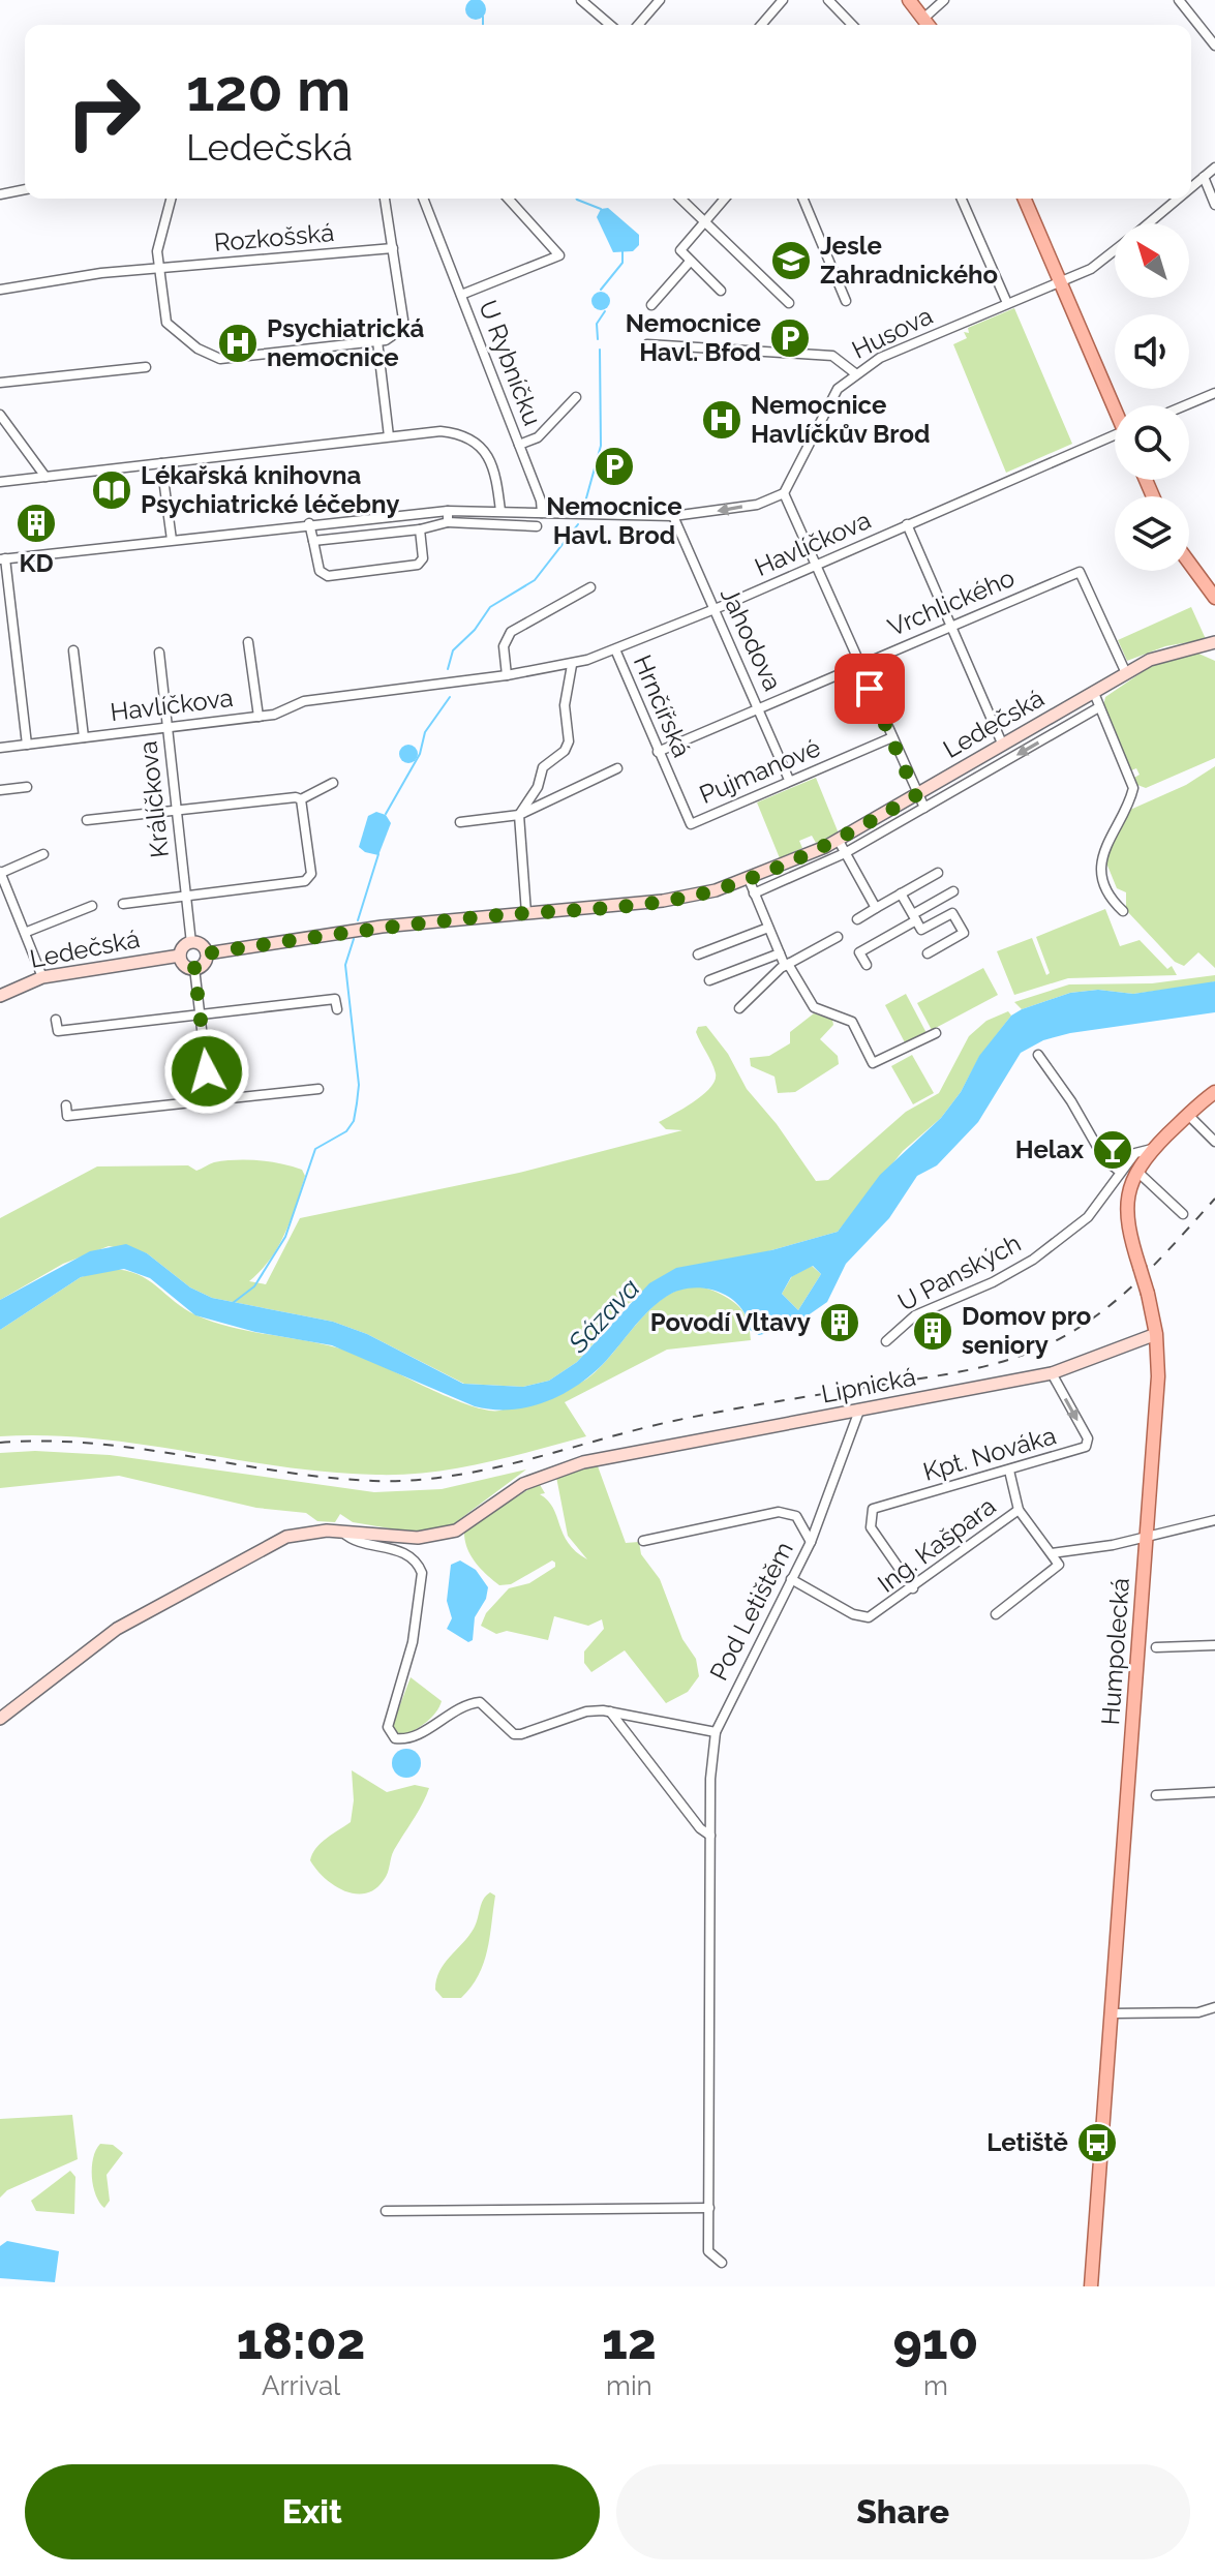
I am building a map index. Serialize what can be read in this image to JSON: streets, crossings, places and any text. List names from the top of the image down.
{
  "streets": {
    "main road": ["Ledečská", "Lipnická", "Humpolecká"],
    "street": [
      "Rozkošská",
      "Husova",
      "U Rybníčku",
      "Havlíčkova",
      "Vrchlického",
      "Jahodova",
      "Hrnčířská",
      "Pujmanové",
      "Králíčkova",
      "U Panských",
      "Kpt. Nováka",
      "Ing. Kašpara",
      "Pod Letištěm"
    ]
  },
  "crossings": [
    ["Havlíčkova", "Jahodova"],
    ["Havlíčkova", "Hrnčířská"],
    ["Havlíčkova", "Králíčkova"],
    ["Vrchlického", "Jahodova"],
    ["Vrchlického", "Hrnčířská"],
    ["Vrchlického", "Ledečská"],
    ["Jahodova", "Pujmanové"],
    ["Hrnčířská", "Pujmanové"],
    ["Ledečská", "Králíčkova"],
    ["Lipnická", "Kpt. Nováka"],
    ["Lipnická", "Pod Letištěm"],
    ["Lipnická", "Humpolecká"],
    ["Kpt. Nováka", "Ing. Kašpara"],
    ["Ing. Kašpara", "Pod Letištěm"]
  ],
  "water": ["Sázava"],
  "places": {
    "school or university": ["Jesle Zahradnického"],
    "parking": ["Nemocnice Havl. Bfod", "Nemocnice Havl. Brod"],
    "hospital": ["Psychiatrická nemocnice", "Nemocnice Havlíčkův Brod"],
    "library": ["Lékařská knihovna Psychiatrické léčebny"],
    "building": ["KD", "Povodí Vltavy", "Domov pro seniory"],
    "bar": ["Helax"],
    "bus stop": ["Letiště"]
  },
  "north": "top left",
  "page": {
    "turn": ["120 m", "Ledečská"],
    "eta": [
      "18:02",
      "Arrival",
      "12",
      "min",
      "910",
      "m"
    ],
    "buttons": ["Exit", "Share"]
  }
}
